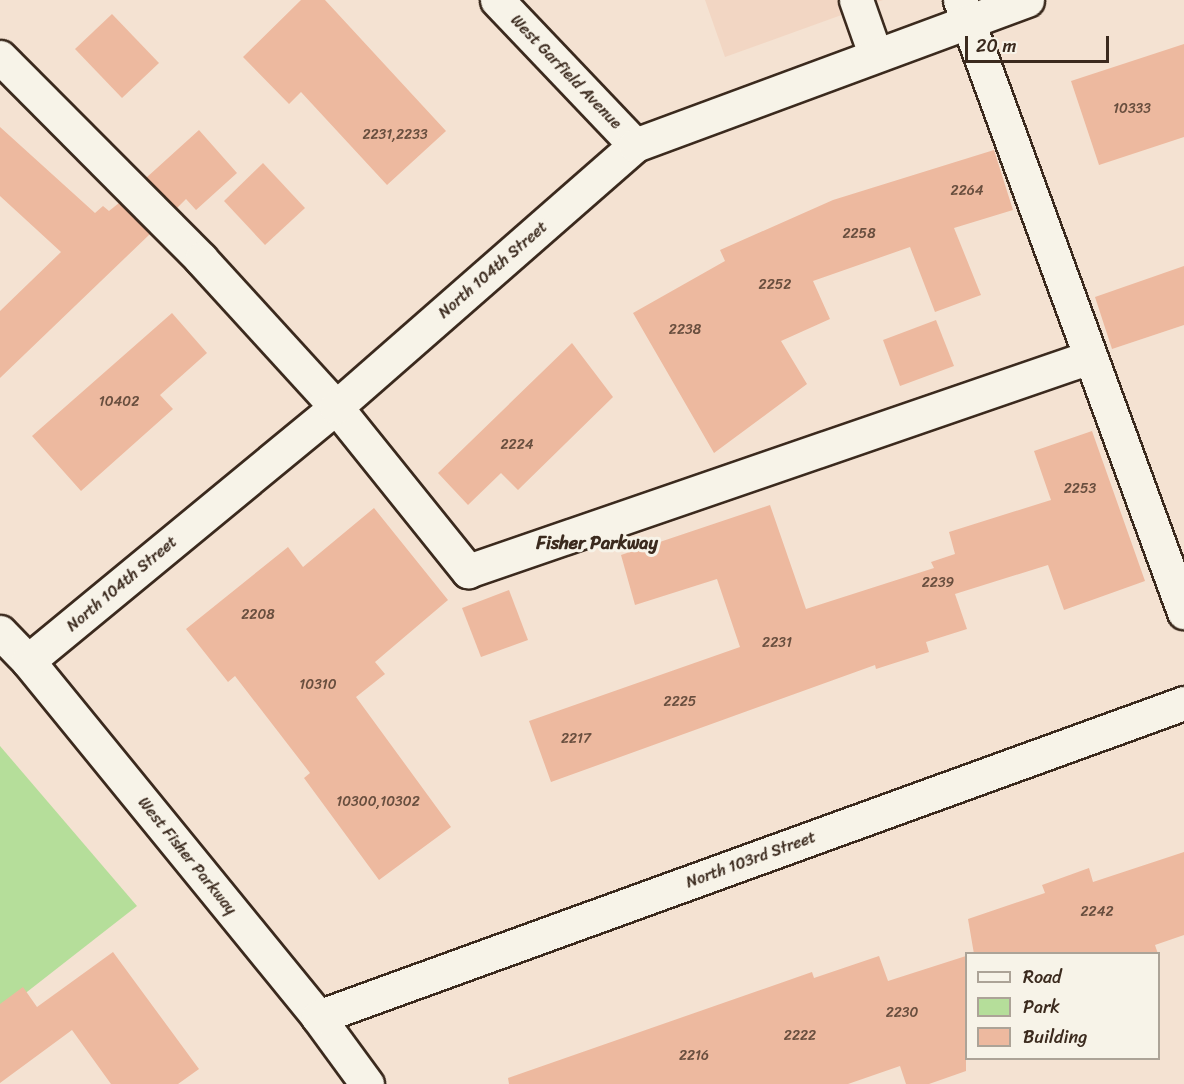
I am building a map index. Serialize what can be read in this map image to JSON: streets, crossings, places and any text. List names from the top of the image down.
{
  "streets": {
    "street": [
      "West Garfield Avenue",
      "North 104th Street",
      "West Fisher Parkway",
      "North 103rd Street"
    ]
  },
  "crossings": [
    ["West Garfield Avenue", "North 104th Street"],
    ["North 104th Street", "West Fisher Parkway"],
    ["West Fisher Parkway", "North 103rd Street"]
  ],
  "districts": ["Fisher Parkway"],
  "house_numbers": [
    "10333",
    "2231,2233",
    "2264",
    "2258",
    "2252",
    "2238",
    "10402",
    "2224",
    "2253",
    "2239",
    "2208",
    "2231",
    "10310",
    "2225",
    "2217",
    "10300,10302",
    "2242",
    "2230",
    "2222",
    "2216"
  ],
  "legend": ["Road", "Park", "Building"],
  "scale_bar": "20 m"
}
